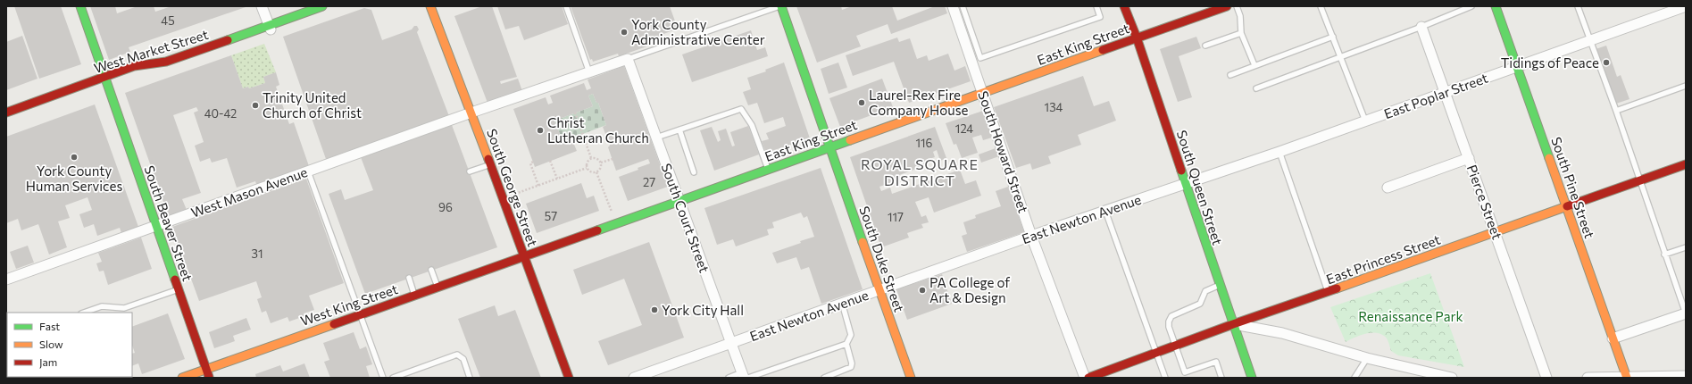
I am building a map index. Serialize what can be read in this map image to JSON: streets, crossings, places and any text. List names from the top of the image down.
{
  "streets": {
    "street": [
      "East King Street",
      "West Market Street",
      "East Poplar Street",
      "South Howard Street",
      "South George Street",
      "South Queen Street",
      "South Pine Street",
      "West Mason Avenue",
      "Pierce Street",
      "South Court Street",
      "East Newton Avenue",
      "South Beaver Street",
      "South Duke Street",
      "East Princess Street",
      "West King Street"
    ]
  },
  "crossings": [
    ["East King Street", "South Howard Street"],
    ["East King Street", "South George Street"],
    ["East King Street", "South Queen Street"],
    ["East King Street", "South Court Street"],
    ["East King Street", "South Duke Street"],
    ["East King Street", "West King Street"],
    ["West Market Street", "South Beaver Street"],
    ["East Poplar Street", "South Queen Street"],
    ["East Poplar Street", "South Pine Street"],
    ["East Poplar Street", "Pierce Street"],
    ["East Poplar Street", "East Newton Avenue"],
    ["South Howard Street", "East Newton Avenue"],
    ["South George Street", "West Mason Avenue"],
    ["South George Street", "West King Street"],
    ["South Queen Street", "East Newton Avenue"],
    ["South Queen Street", "East Princess Street"],
    ["South Pine Street", "East Princess Street"],
    ["West Mason Avenue", "South Court Street"],
    ["West Mason Avenue", "South Beaver Street"],
    ["Pierce Street", "East Princess Street"],
    ["South Court Street", "East Newton Avenue"],
    ["East Newton Avenue", "South Duke Street"],
    ["South Beaver Street", "West King Street"]
  ],
  "districts": ["ROYAL SQUARE DISTRICT"],
  "parks": ["Renaissance Park"],
  "places": [
    "York County Administrative Center",
    "Tidings of Peace",
    "Laurel-Rex Fire Company House",
    "Trinity United Church of Christ",
    "Christ Lutheran Church",
    "York County Human Services",
    "PA College of Art & Design",
    "York City Hall"
  ],
  "house_numbers": [
    "45",
    "134",
    "40-42",
    "124",
    "116",
    "27",
    "96",
    "57",
    "117",
    "31"
  ],
  "legend": ["Fast", "Slow", "Jam"]
}
